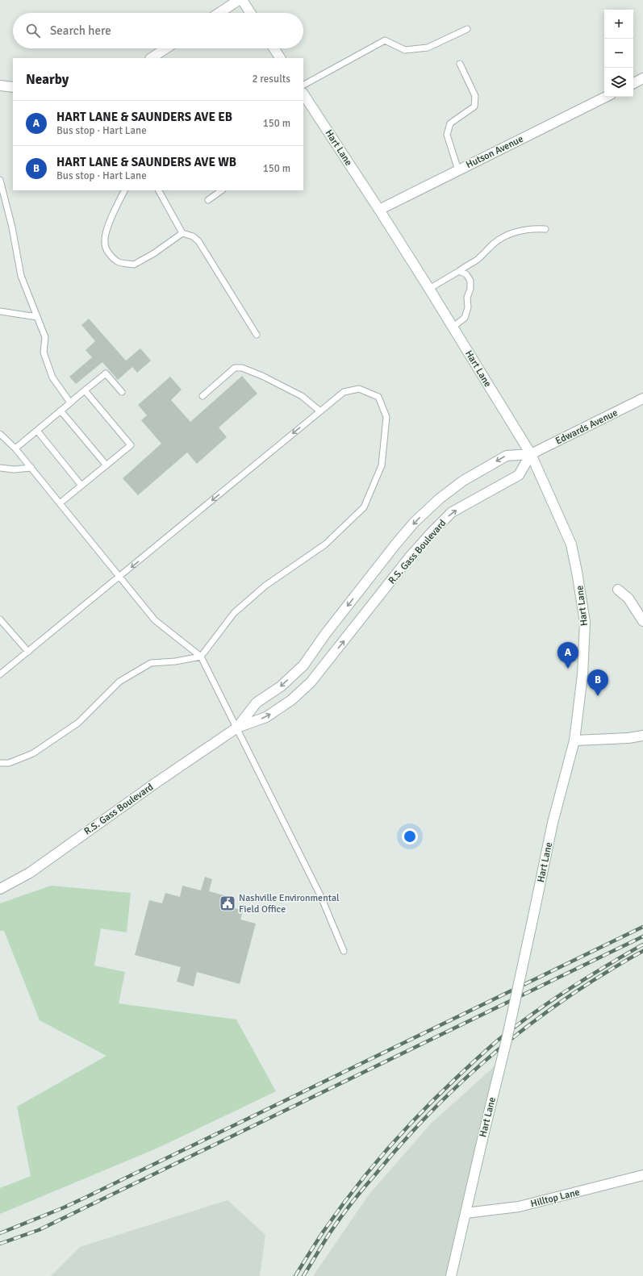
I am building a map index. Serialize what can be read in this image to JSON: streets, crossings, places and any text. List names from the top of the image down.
{
  "streets": {
    "street": [
      "Hart Lane",
      "Hutson Avenue",
      "Edwards Avenue",
      "R.S. Gass Boulevard",
      "Hilltop Lane"
    ]
  },
  "crossings": [
    ["Hart Lane", "Hutson Avenue"],
    ["Hart Lane", "Edwards Avenue"],
    ["Hart Lane", "R.S. Gass Boulevard"],
    ["Hart Lane", "Hilltop Lane"],
    ["Edwards Avenue", "R.S. Gass Boulevard"]
  ],
  "places": {
    "public building": ["Nashville Environmental Field Office"]
  },
  "page": {
    "map_buttons": ["+", "−"],
    "search": "Search here",
    "heading": ["Nearby", "2 results"],
    "list": [
      {
        "mark": "A",
        "name": "HART LANE & SAUNDERS AVE EB",
        "note": "Bus stop · Hart Lane",
        "value": "150 m"
      },
      {
        "mark": "B",
        "name": "HART LANE & SAUNDERS AVE WB",
        "note": "Bus stop · Hart Lane",
        "value": "150 m"
      }
    ],
    "pins": ["A", "B"]
  }
}
